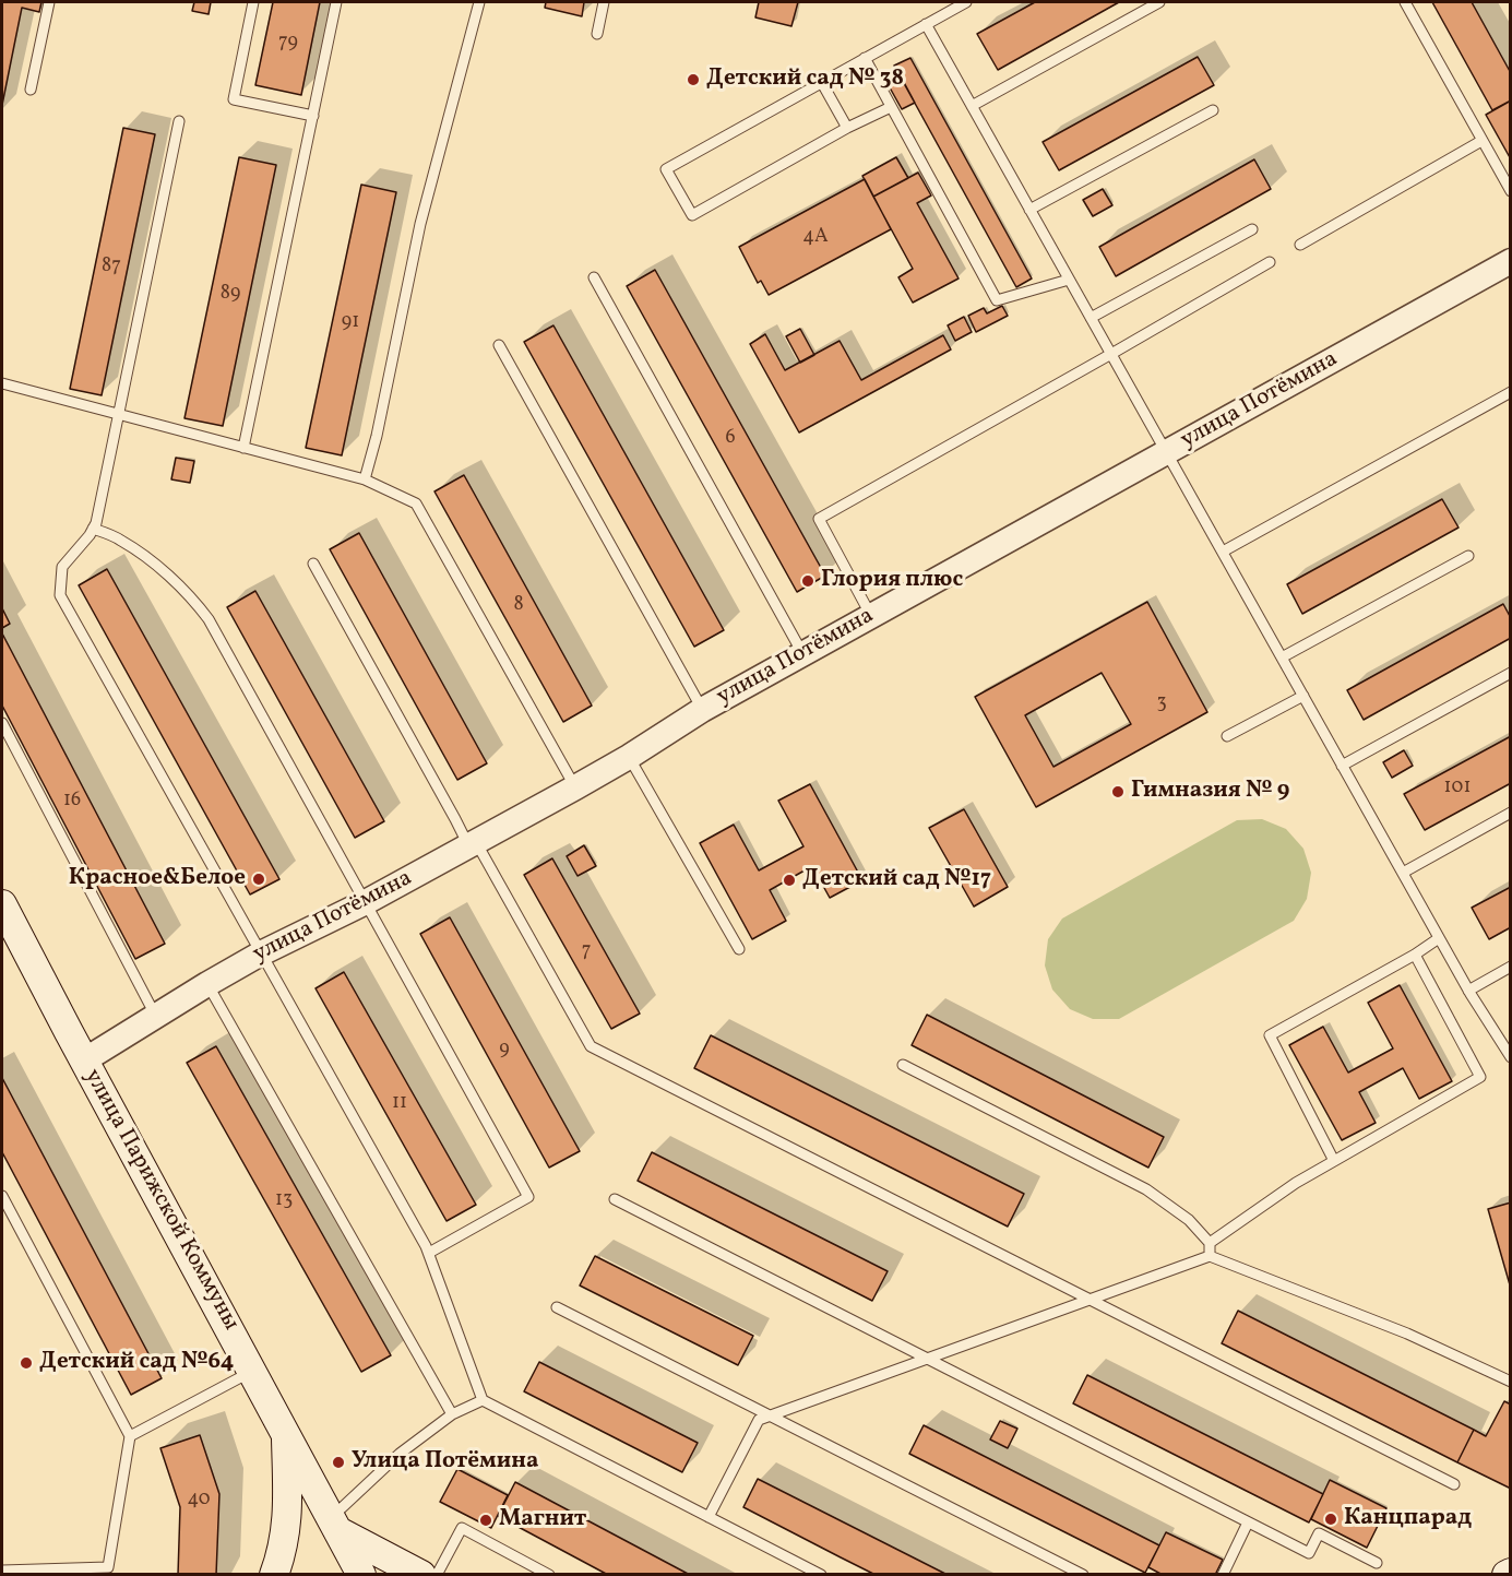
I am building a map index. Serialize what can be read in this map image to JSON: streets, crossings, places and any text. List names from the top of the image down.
{
  "streets": {
    "main road": ["улица Парижской Коммуны"],
    "street": ["улица Потёмина"]
  },
  "crossings": [
    ["улица Потёмина", "улица Парижской Коммуны"]
  ],
  "places": [
    "Детский сад № 38",
    "Глория плюс",
    "Гимназия № 9",
    "Красное&Белое",
    "Детский сад №17",
    "Детский сад №64",
    "Улица Потёмина",
    "Канцпарад",
    "Магнит"
  ],
  "house_numbers": [
    "79",
    "4А",
    "87",
    "89",
    "91",
    "6",
    "8",
    "3",
    "101",
    "16",
    "7",
    "9",
    "11",
    "13",
    "40"
  ]
}
